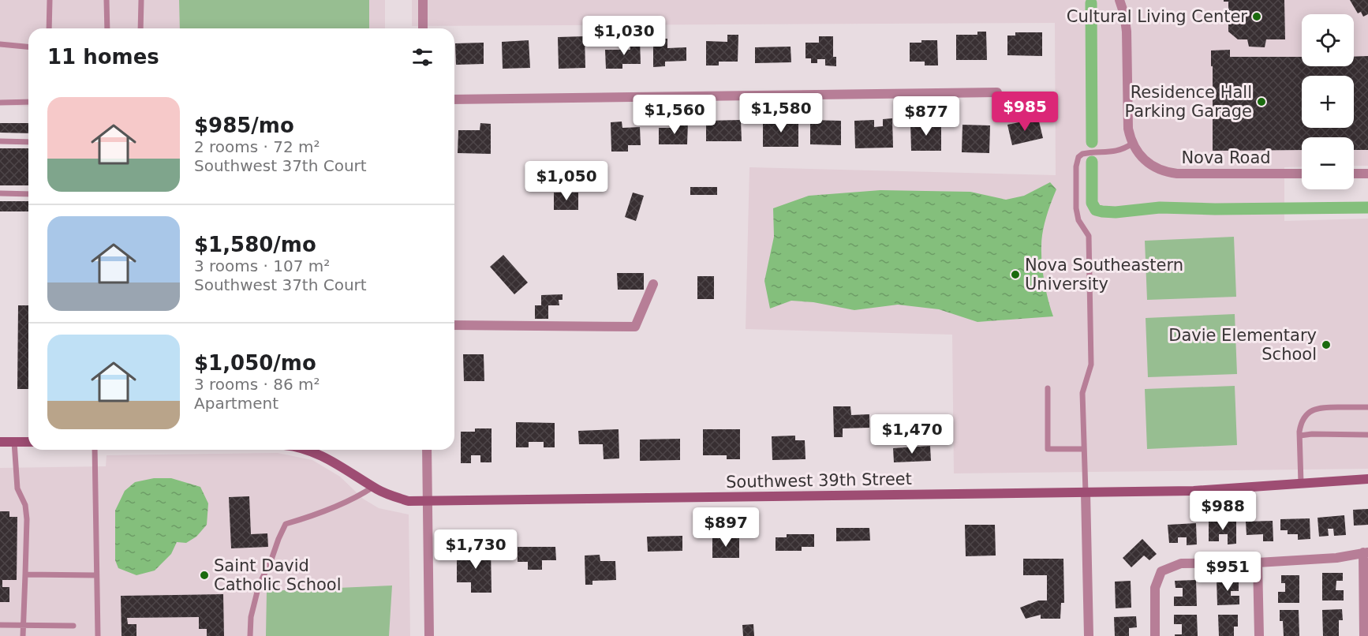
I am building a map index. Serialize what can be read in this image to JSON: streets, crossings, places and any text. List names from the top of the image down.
{
  "streets": {
    "street": ["Nova Road", "Southwest 39th Street"]
  },
  "places": [
    "Cultural Living Center",
    "Residence Hall Parking Garage",
    "Nova Southeastern University",
    "Davie Elementary School",
    "Saint David Catholic School"
  ],
  "page": {
    "map_buttons": ["+", "−"],
    "price": [
      "$1,030",
      "$985",
      "$1,580",
      "$1,560",
      "$877",
      "$1,050",
      "$1,470",
      "$988",
      "$897",
      "$1,730",
      "$951"
    ],
    "heading": "11 homes",
    "list": [
      {
        "name": "$985/mo",
        "note": "2 rooms · 72 m² · Southwest 37th Court"
      },
      {
        "name": "$1,580/mo",
        "note": "3 rooms · 107 m² · Southwest 37th Court"
      },
      {
        "name": "$1,050/mo",
        "note": "3 rooms · 86 m² · Apartment"
      }
    ]
  }
}
